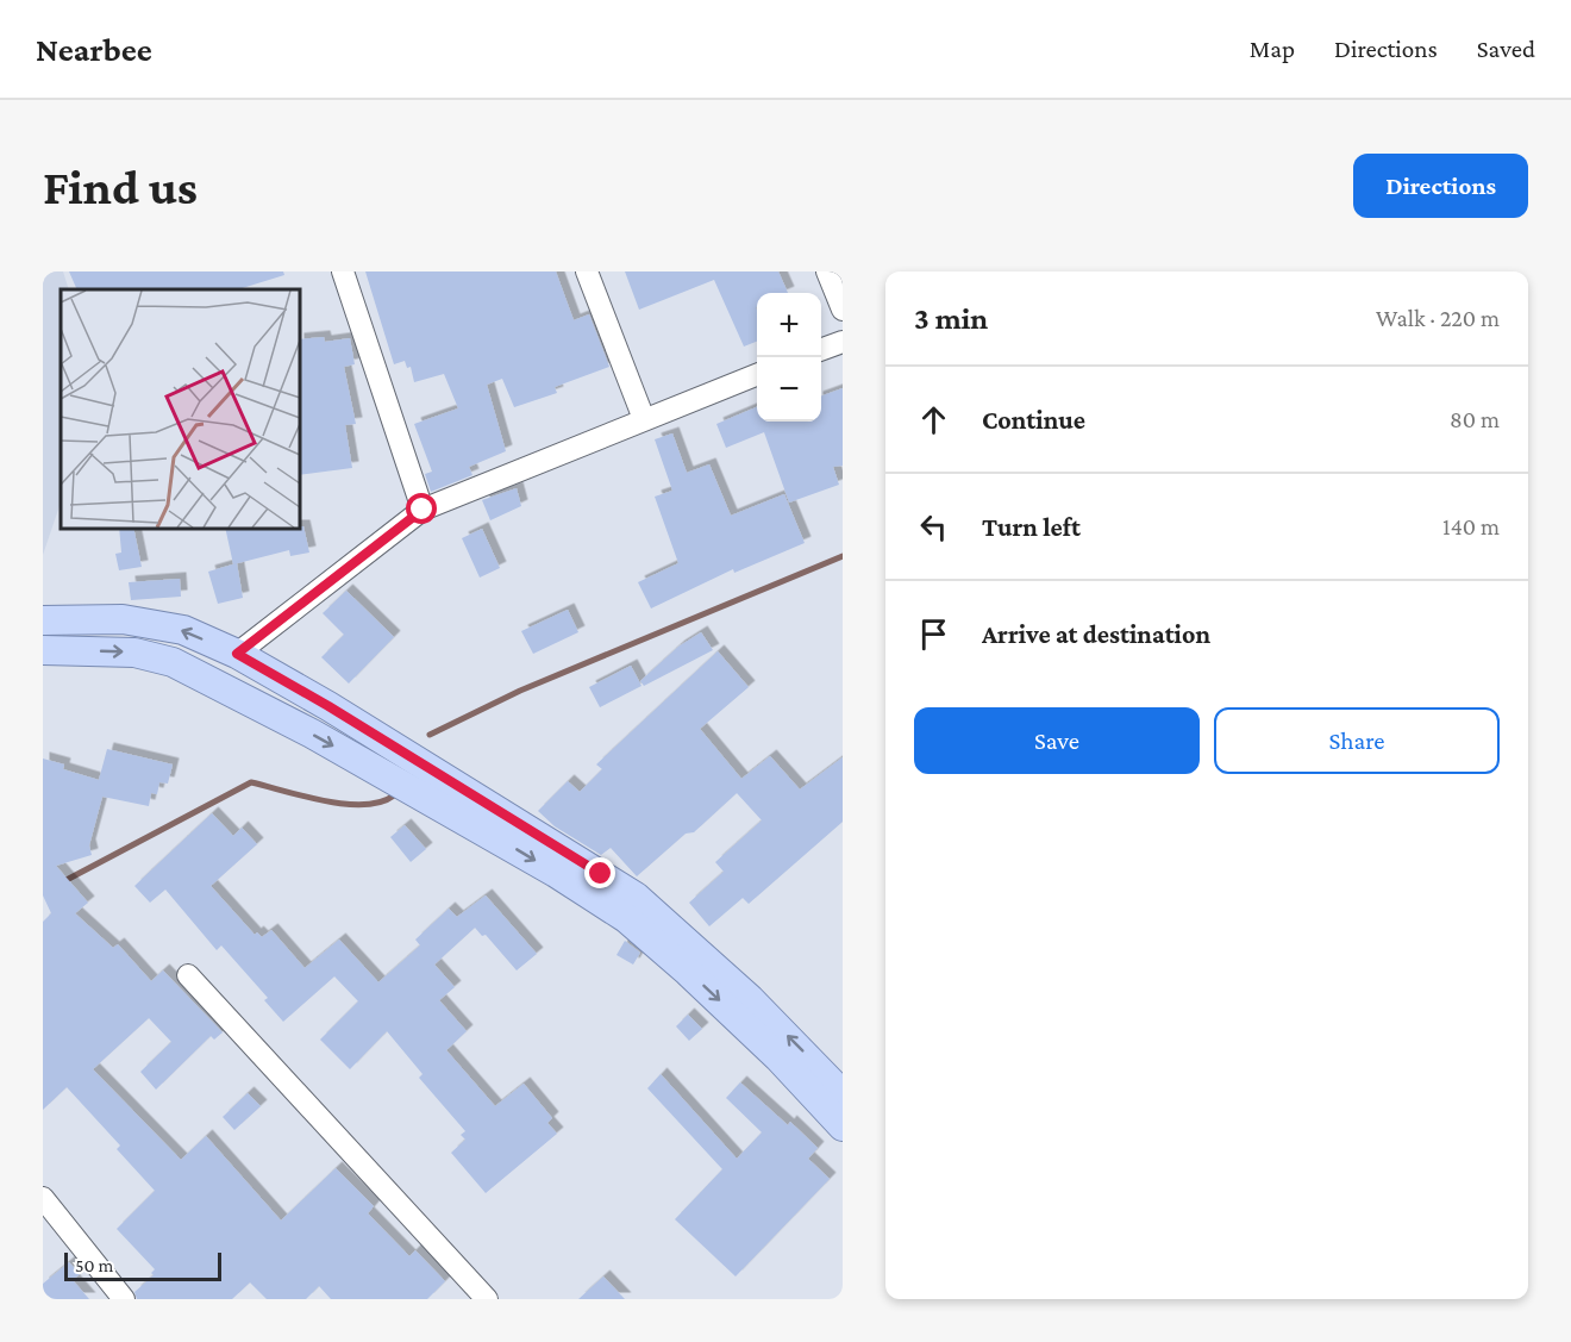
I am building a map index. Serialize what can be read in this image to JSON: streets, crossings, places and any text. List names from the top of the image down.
{
  "scale_bar": "50 m",
  "page": {
    "header": "Nearbee",
    "nav": ["Map", "Directions", "Saved"],
    "buttons": [
      "Directions",
      ["Save", "Share"]
    ],
    "title": "Find us",
    "heading": ["3 min", "Walk · 220 m"],
    "map_buttons": ["+", "−"],
    "list": [
      ["Continue", "80 m"],
      ["Turn left", "140 m"],
      "Arrive at destination"
    ],
    "scale": "50 m"
  }
}
